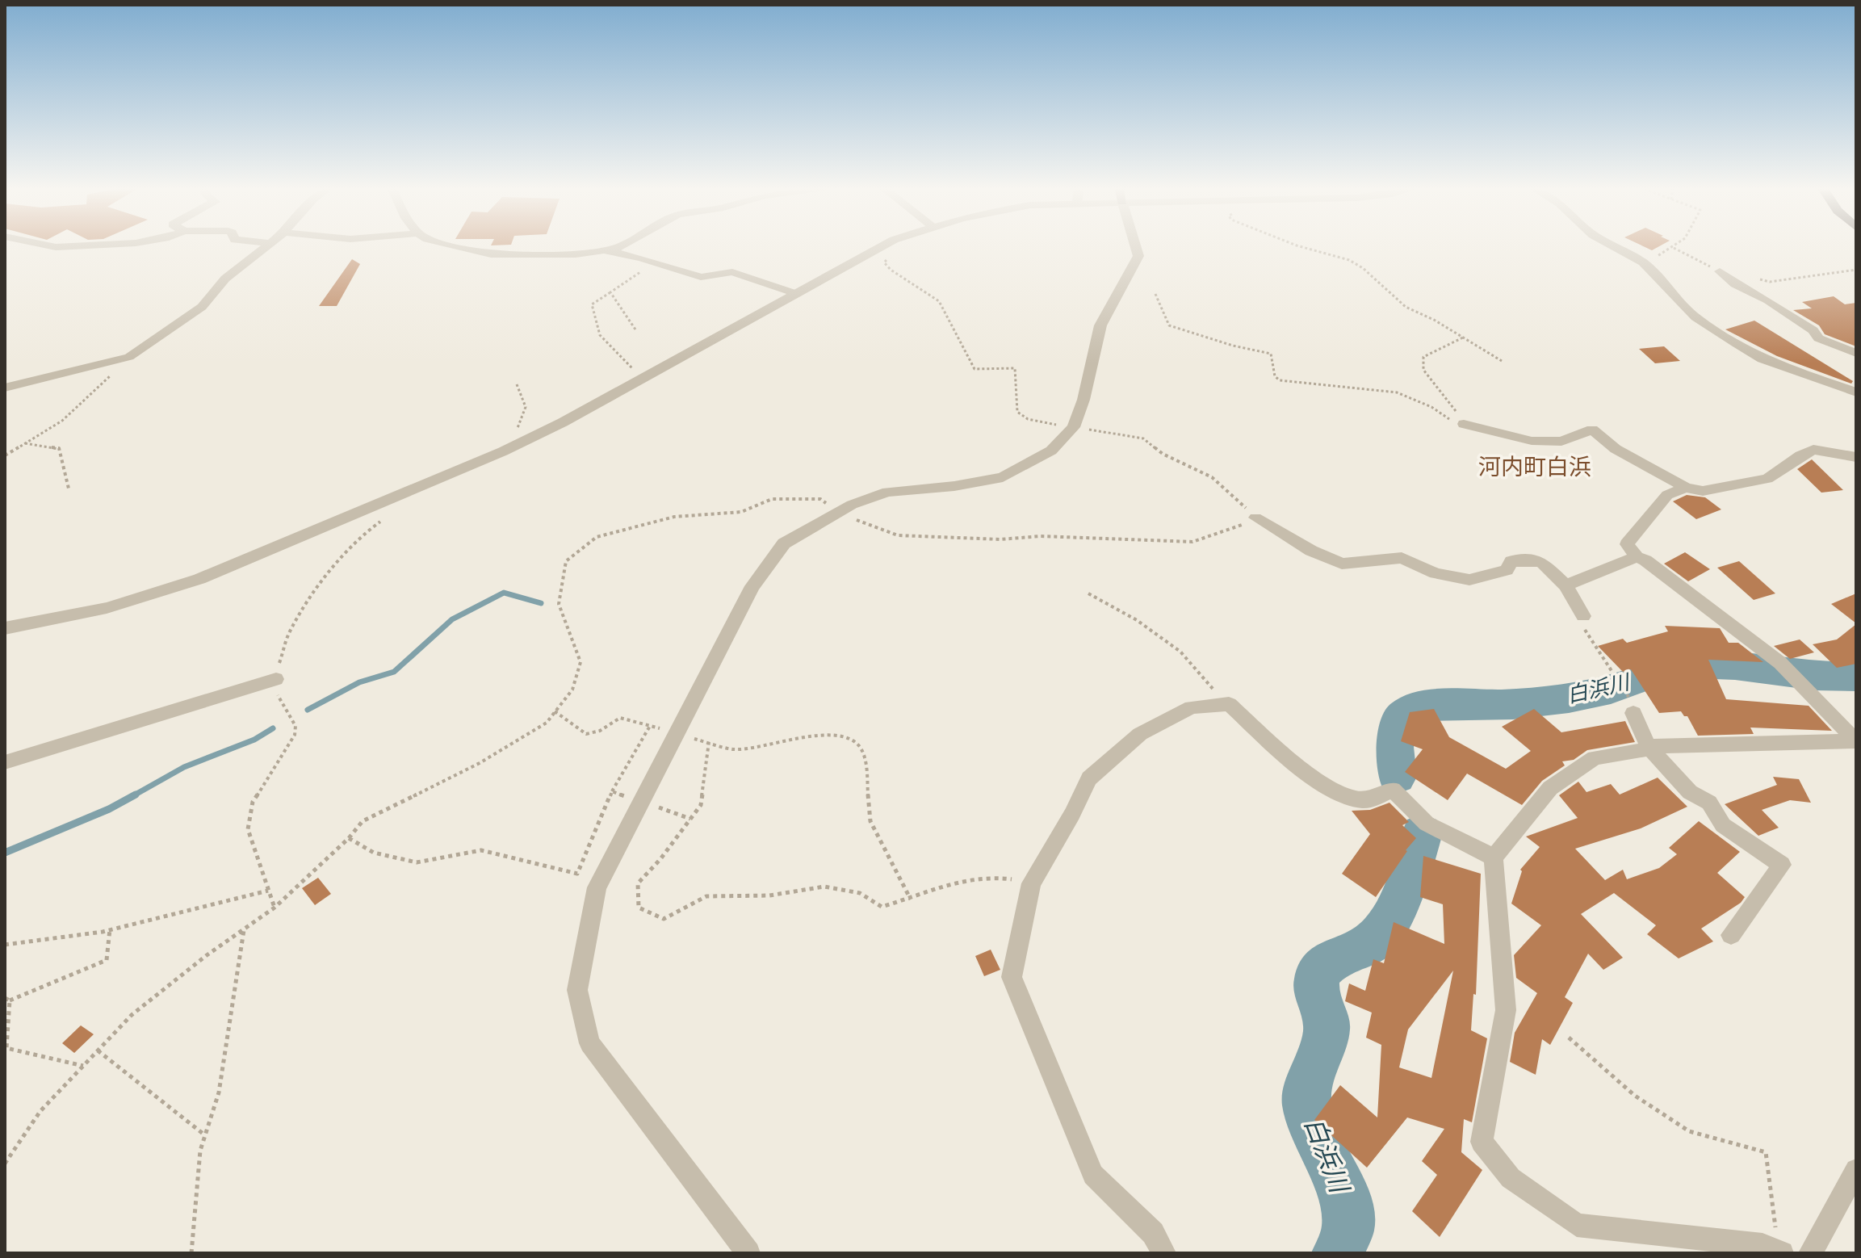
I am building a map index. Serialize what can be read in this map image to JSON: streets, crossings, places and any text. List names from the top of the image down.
{
  "districts": ["河内町白浜"],
  "water": ["白浜川"]
}
